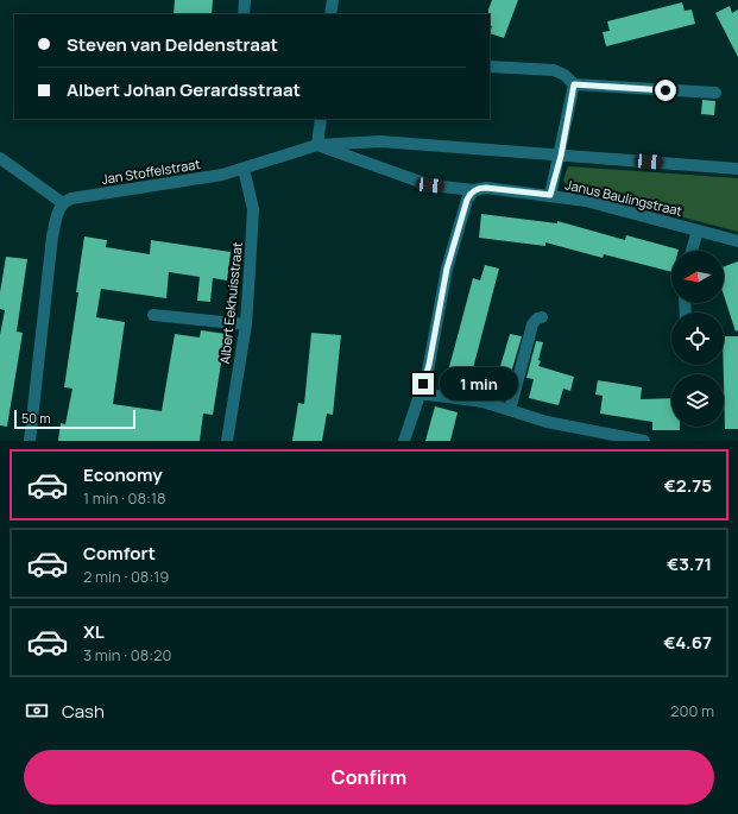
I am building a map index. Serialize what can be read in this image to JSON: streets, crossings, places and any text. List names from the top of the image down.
{
  "streets": {
    "street": ["Jan Stoffelstraat", "Janus Baulingstraat", "Albert Eekhuisstraat"]
  },
  "crossings": [
    ["Jan Stoffelstraat", "Albert Eekhuisstraat"]
  ],
  "scale_bar": "50 m",
  "north": "left",
  "page": {
    "banner": ["Steven van Deldenstraat", "Albert Johan Gerardsstraat"],
    "bubble": "1 min",
    "scale": "50 m",
    "list": [
      {
        "name": "Economy",
        "note": "1 min · 08:18",
        "value": "€2.75"
      },
      {
        "name": "Comfort",
        "note": "2 min · 08:19",
        "value": "€3.71"
      },
      {
        "name": "XL",
        "note": "3 min · 08:20",
        "value": "€4.67"
      }
    ],
    "pay": ["Cash", "200 m"],
    "buttons": "Confirm"
  }
}
